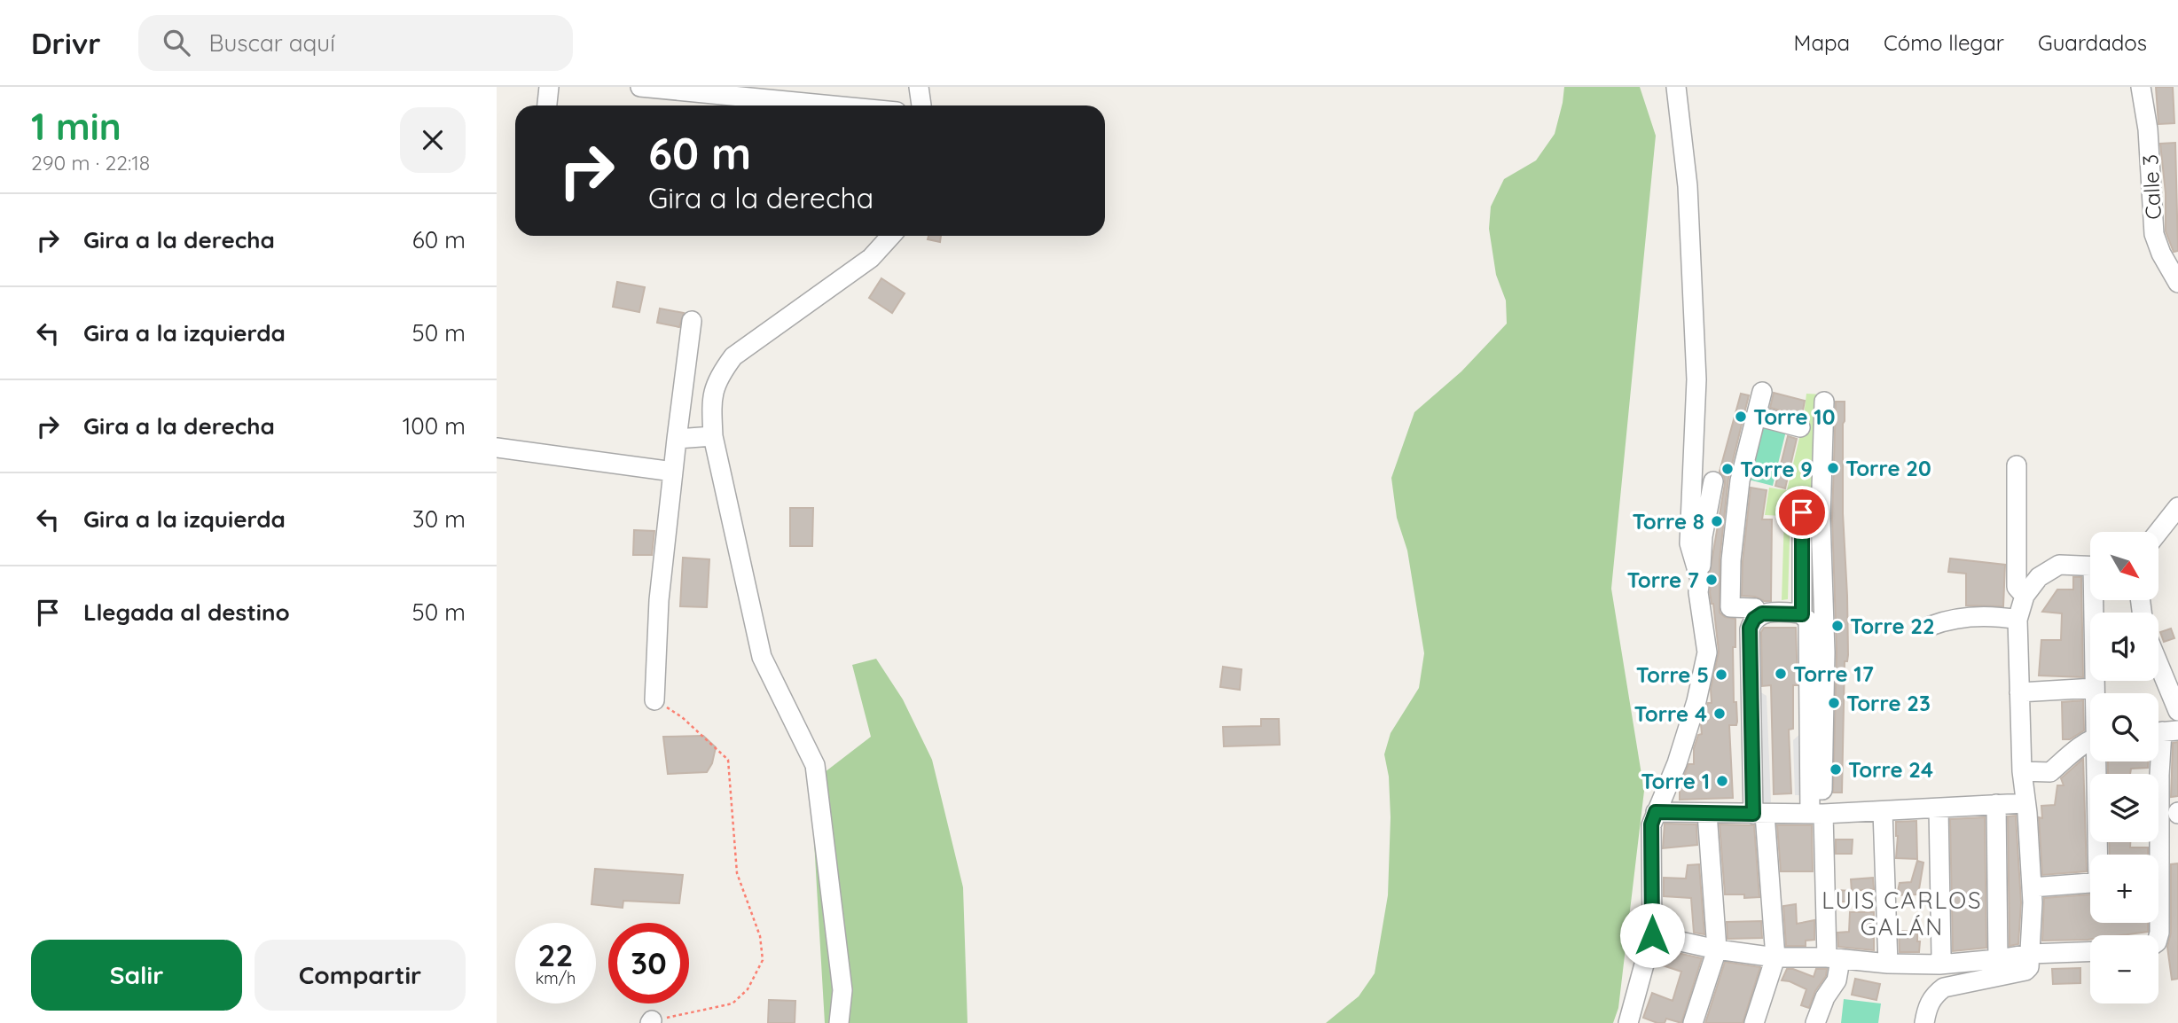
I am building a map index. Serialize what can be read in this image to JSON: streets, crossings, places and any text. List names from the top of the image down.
{
  "streets": {
    "street": ["Calle 3"]
  },
  "districts": ["LUIS CARLOS GALÁN"],
  "places": [
    "Torre 10",
    "Torre 20",
    "Torre 9",
    "Torre 8",
    "Torre 7",
    "Torre 22",
    "Torre 17",
    "Torre 5",
    "Torre 23",
    "Torre 4",
    "Torre 24",
    "Torre 1"
  ],
  "north": "bottom right",
  "page": {
    "header": "Drivr",
    "search": "Buscar aquí",
    "nav": ["Mapa", "Cómo llegar", "Guardados"],
    "heading": ["1 min", "290 m · 22:18"],
    "turn": ["60 m", "Gira a la derecha"],
    "list": [
      {
        "name": "Gira a la derecha",
        "value": "60 m"
      },
      {
        "name": "Gira a la izquierda",
        "value": "50 m"
      },
      {
        "name": "Gira a la derecha",
        "value": "100 m"
      },
      {
        "name": "Gira a la izquierda",
        "value": "30 m"
      },
      {
        "name": "Llegada al destino",
        "value": "50 m"
      }
    ],
    "map_buttons": ["+", "−"],
    "speed": "22 km/h",
    "limit": "30",
    "buttons": ["Salir", "Compartir"]
  }
}
